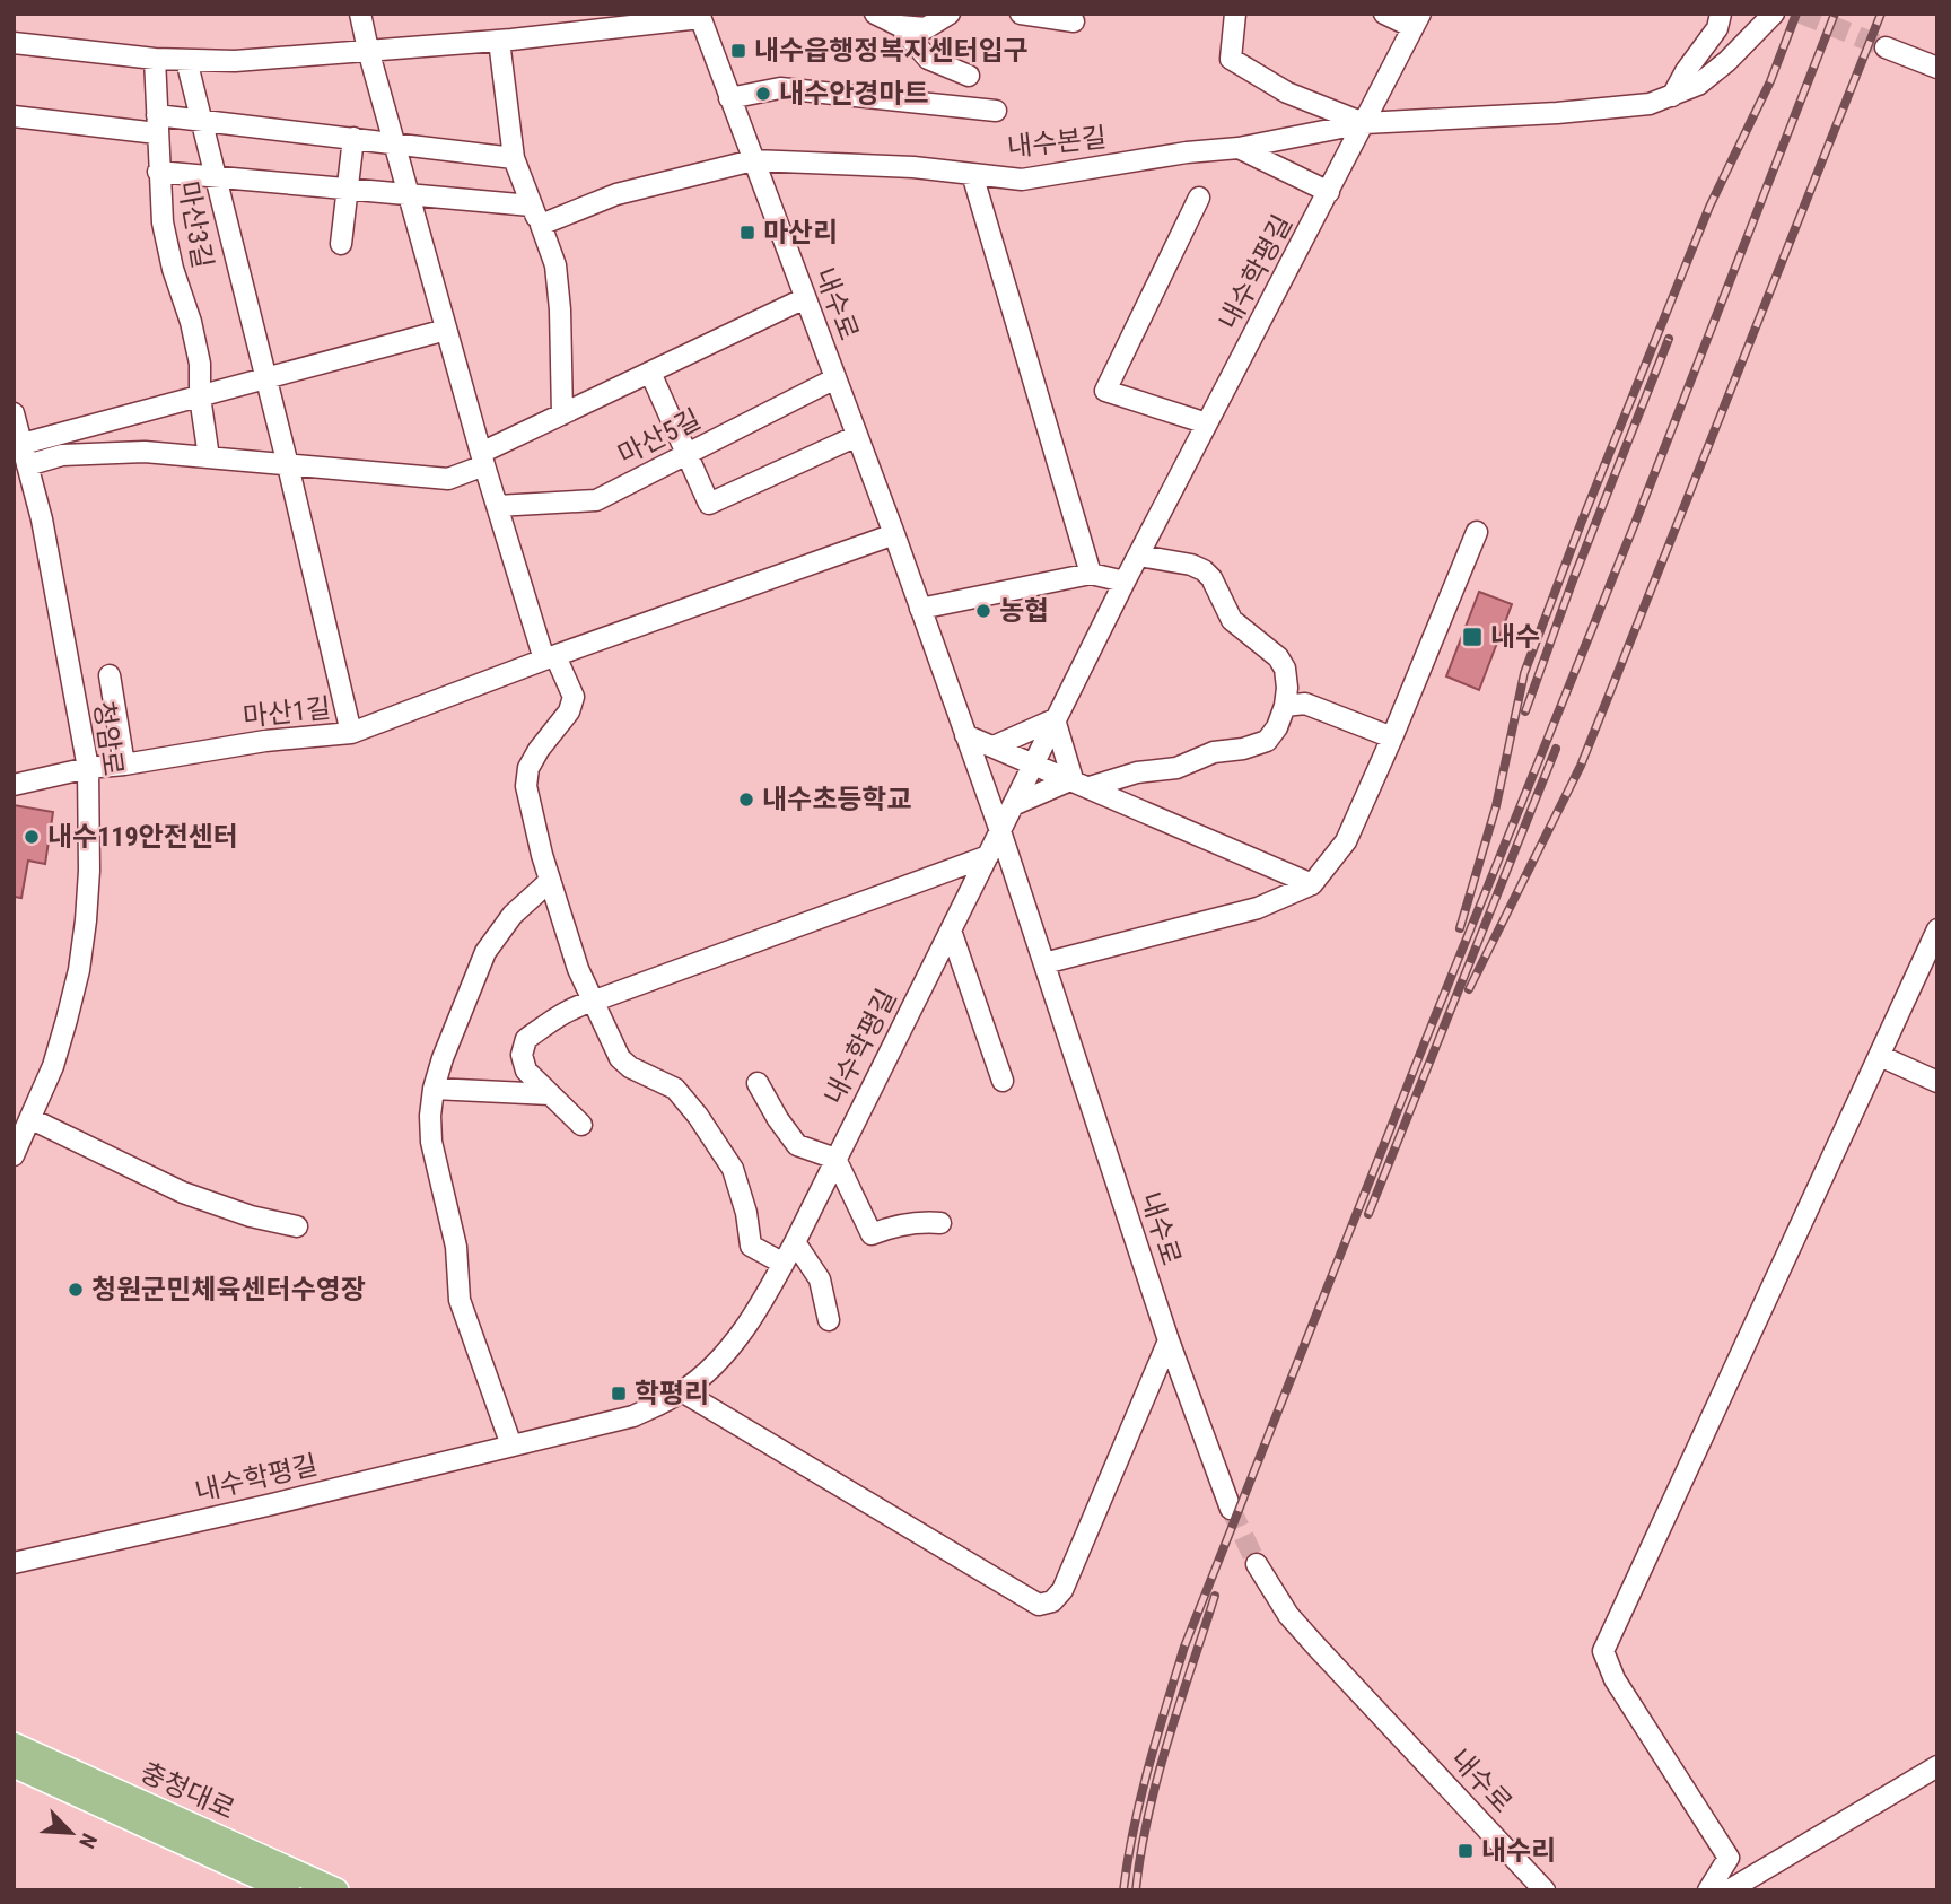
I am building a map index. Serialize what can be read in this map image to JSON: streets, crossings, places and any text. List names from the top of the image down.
{
  "streets": {
    "main road": ["충청대로"],
    "street": [
      "내수본길",
      "마산3길",
      "내수학평길",
      "내수로",
      "마산5길",
      "마산1길",
      "청암로"
    ]
  },
  "crossings": [
    ["내수본길", "내수학평길"],
    ["내수본길", "내수로"],
    ["마산3길", "마산1길"],
    ["내수학평길", "내수로"],
    ["내수로", "마산5길"],
    ["내수로", "마산1길"],
    ["마산1길", "청암로"]
  ],
  "places": {
    "transit": [
      "내수읍행정복지센터입구",
      "마산리",
      "내수",
      "학평리",
      "내수리"
    ],
    "other": [
      "내수안경마트",
      "농협",
      "내수초등학교",
      "내수119안전센터",
      "청원군민체육센터수영장"
    ]
  },
  "north": "bottom right"
}
